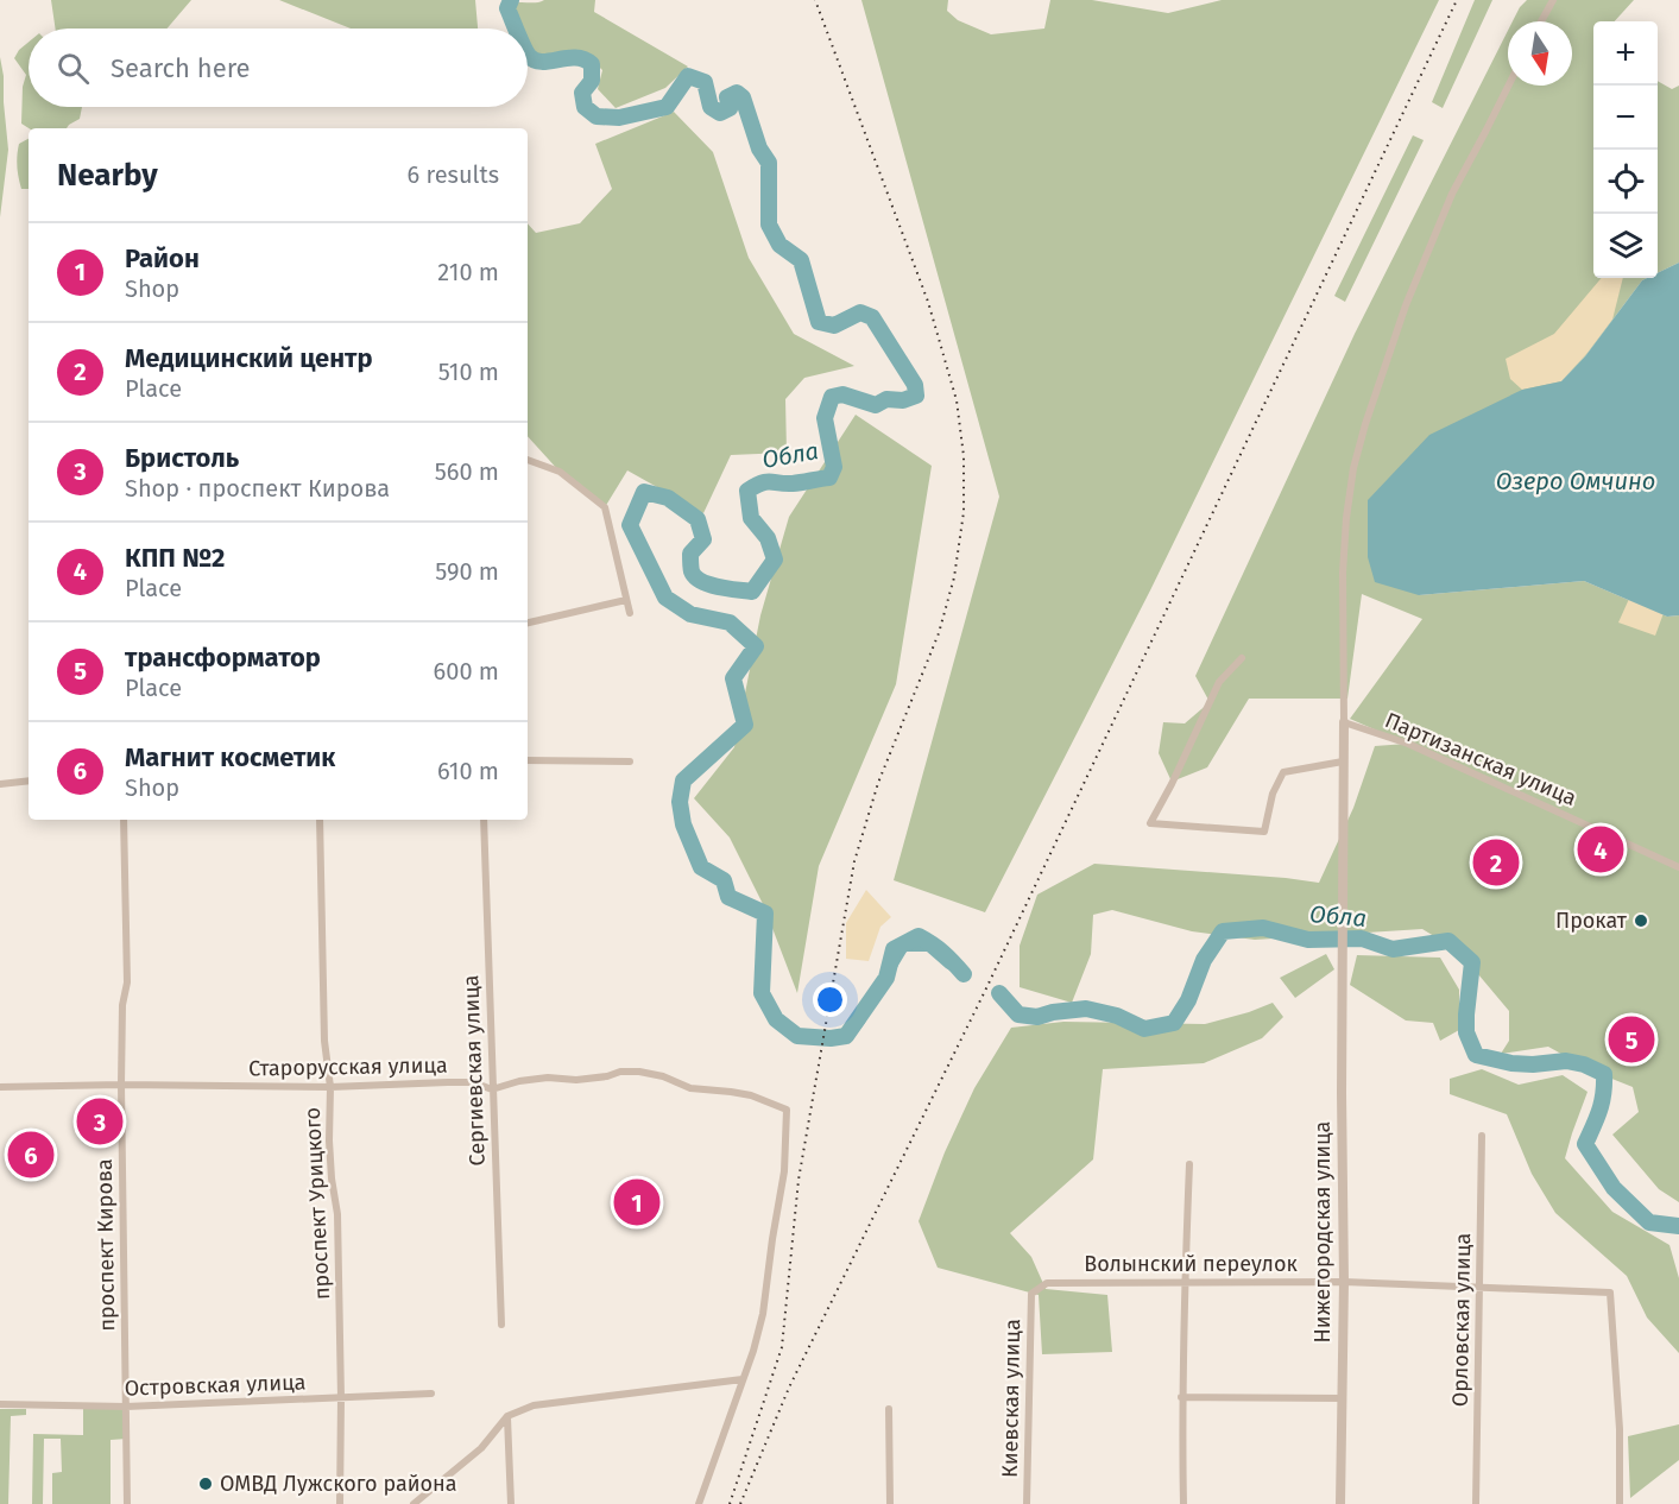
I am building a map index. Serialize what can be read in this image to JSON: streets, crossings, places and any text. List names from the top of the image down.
{
  "streets": {
    "street": [
      "Партизанская улица",
      "Старорусская улица",
      "Сергиевская улица",
      "проспект Урицкого",
      "Нижегородская улица",
      "проспект Кирова",
      "Волынский переулок",
      "Орловская улица",
      "Островская улица",
      "Киевская улица"
    ]
  },
  "crossings": [
    ["Старорусская улица", "Сергиевская улица"],
    ["Старорусская улица", "проспект Урицкого"],
    ["Старорусская улица", "проспект Кирова"],
    ["проспект Урицкого", "Островская улица"],
    ["Нижегородская улица", "Волынский переулок"],
    ["проспект Кирова", "Островская улица"],
    ["Волынский переулок", "Орловская улица"],
    ["Волынский переулок", "Киевская улица"]
  ],
  "water": ["Обла", "Озеро Омчино"],
  "places": ["Прокат", "ОМВД Лужского района"],
  "north": "bottom",
  "page": {
    "map_buttons": ["+", "−"],
    "search": "Search here",
    "heading": ["Nearby", "6 results"],
    "list": [
      {
        "mark": "1",
        "name": "Район",
        "note": "Shop",
        "value": "210 m"
      },
      {
        "mark": "2",
        "name": "Медицинский центр",
        "note": "Place",
        "value": "510 m"
      },
      {
        "mark": "3",
        "name": "Бристоль",
        "note": "Shop · проспект Кирова",
        "value": "560 m"
      },
      {
        "mark": "4",
        "name": "КПП №2",
        "note": "Place",
        "value": "590 m"
      },
      {
        "mark": "5",
        "name": "трансформатор",
        "note": "Place",
        "value": "600 m"
      },
      {
        "mark": "6",
        "name": "Магнит косметик",
        "note": "Shop",
        "value": "610 m"
      }
    ],
    "pins": [
      "4",
      "2",
      "5",
      "3",
      "6",
      "1"
    ]
  }
}
